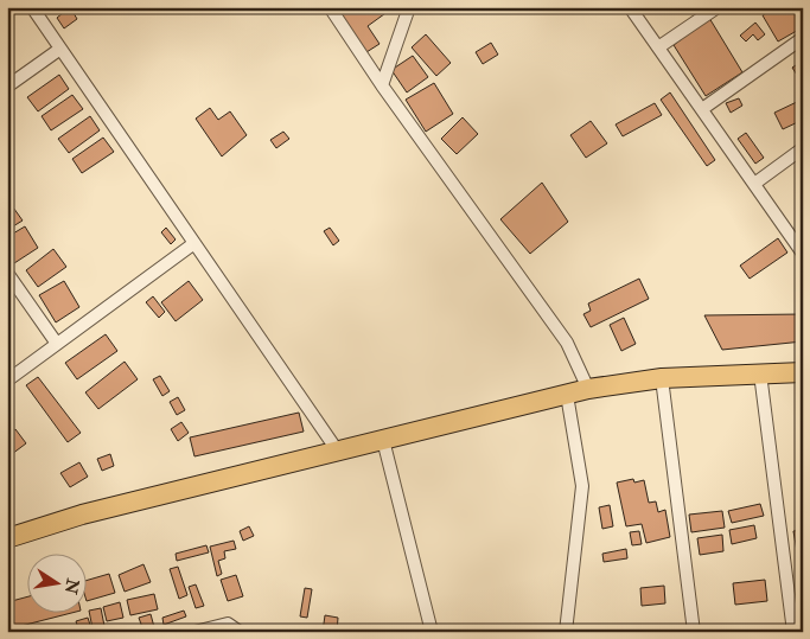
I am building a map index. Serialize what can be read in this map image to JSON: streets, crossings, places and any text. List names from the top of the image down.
{
  "north": "right"
}
